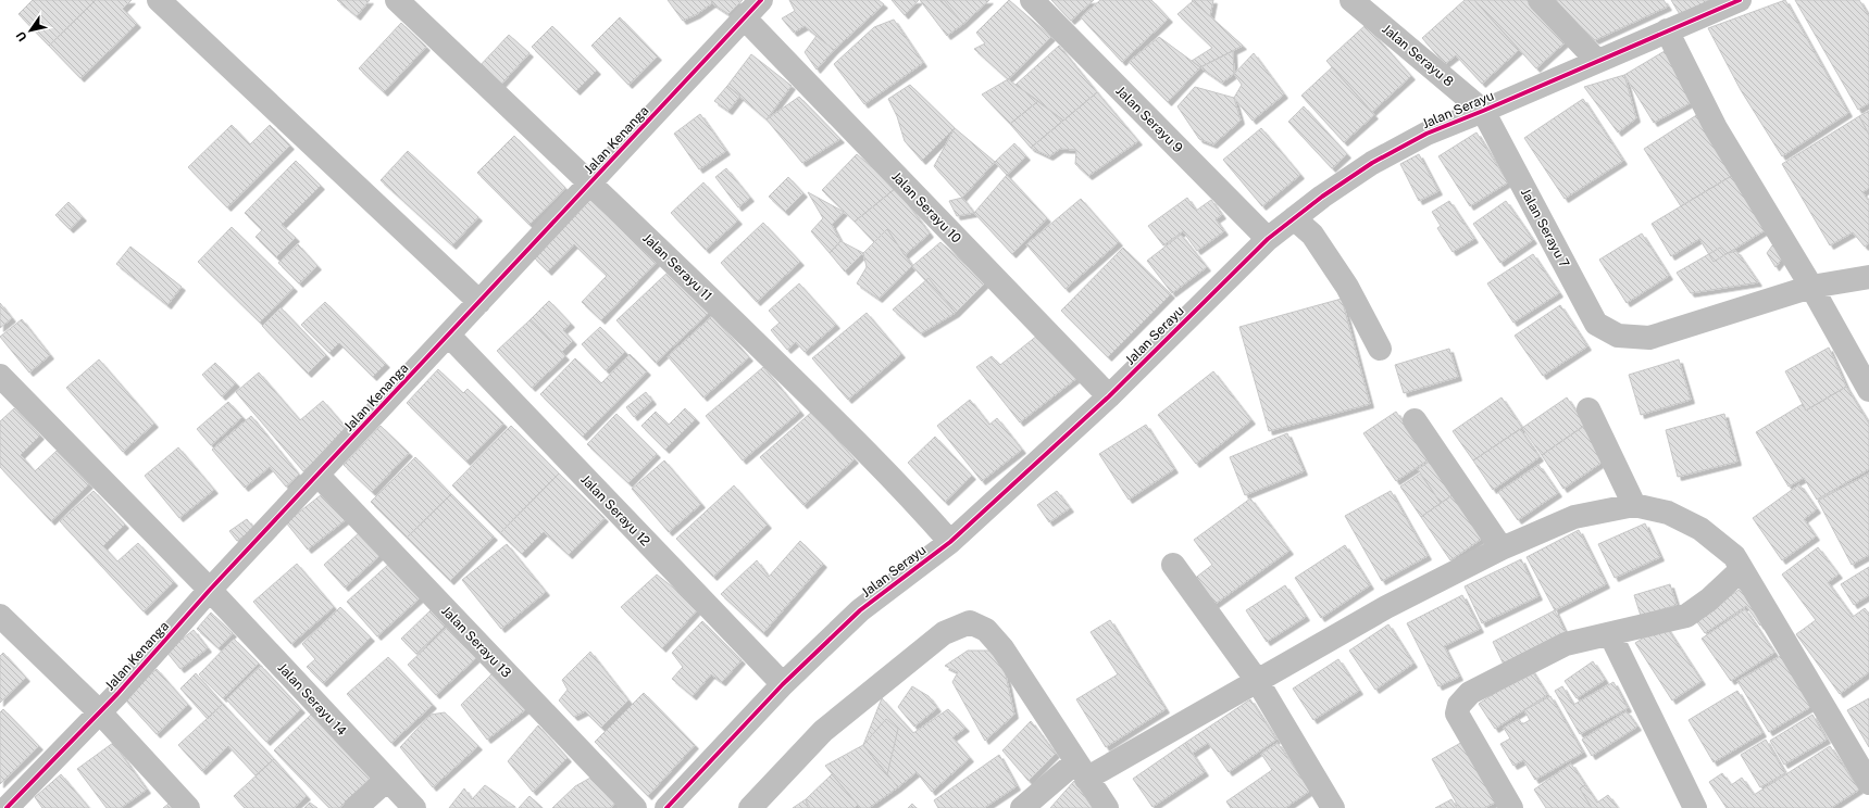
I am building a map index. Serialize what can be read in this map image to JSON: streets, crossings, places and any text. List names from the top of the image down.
{
  "streets": {
    "street": [
      "Jalan Serayu 8",
      "Jalan Serayu",
      "Jalan Serayu 9",
      "Jalan Kenanga",
      "Jalan Serayu 10",
      "Jalan Serayu 7",
      "Jalan Serayu 11",
      "Jalan Serayu 12",
      "Jalan Serayu 13",
      "Jalan Serayu 14"
    ]
  },
  "crossings": [
    ["Jalan Serayu 8", "Jalan Serayu"],
    ["Jalan Serayu 8", "Jalan Serayu 7"],
    ["Jalan Serayu", "Jalan Serayu 9"],
    ["Jalan Serayu", "Jalan Serayu 10"],
    ["Jalan Serayu", "Jalan Serayu 7"],
    ["Jalan Serayu", "Jalan Serayu 11"],
    ["Jalan Serayu", "Jalan Serayu 12"],
    ["Jalan Kenanga", "Jalan Serayu 10"],
    ["Jalan Kenanga", "Jalan Serayu 11"],
    ["Jalan Kenanga", "Jalan Serayu 12"],
    ["Jalan Kenanga", "Jalan Serayu 13"],
    ["Jalan Kenanga", "Jalan Serayu 14"]
  ],
  "north": "bottom left"
}
